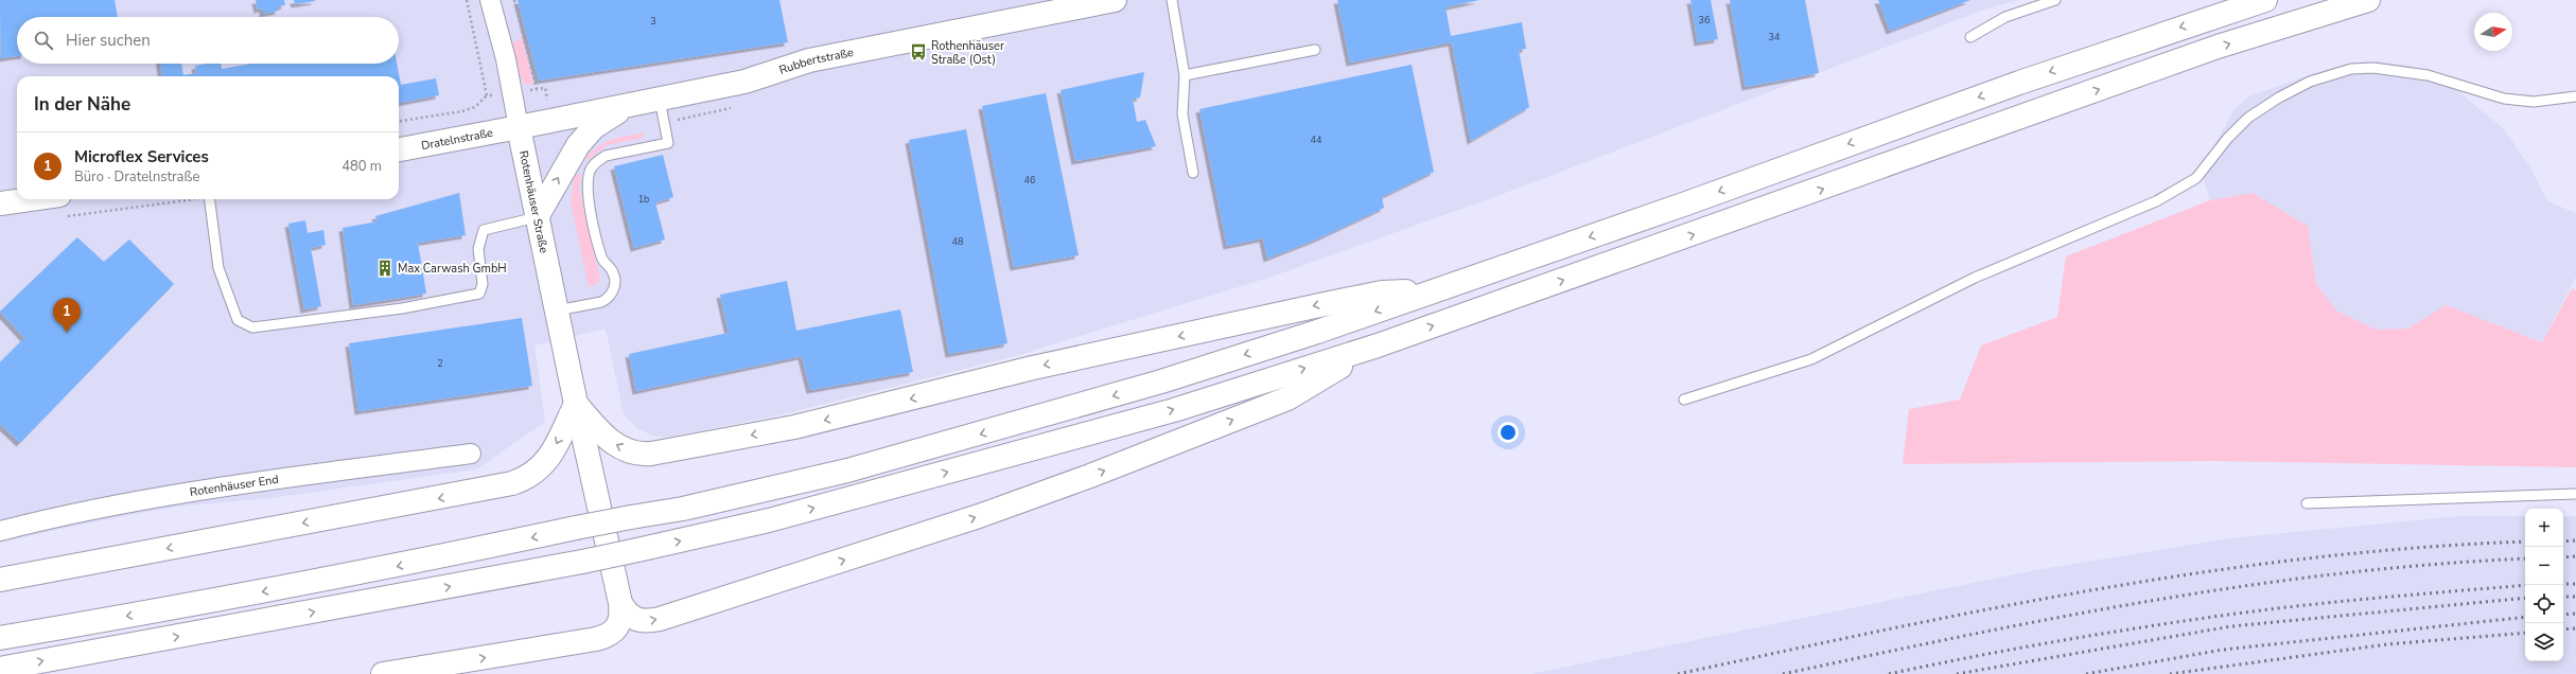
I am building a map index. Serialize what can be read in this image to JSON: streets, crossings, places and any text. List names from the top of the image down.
{
  "streets": {
    "main road": ["Rubbertstraße", "Dratelnstraße", "Rotenhäuser Straße"],
    "street": ["Rotenhäuser End"]
  },
  "crossings": [
    ["Rubbertstraße", "Dratelnstraße"],
    ["Rubbertstraße", "Rotenhäuser Straße"],
    ["Dratelnstraße", "Rotenhäuser Straße"]
  ],
  "places": {
    "bus stop": ["Rothenhäuser Straße (Ost)"],
    "building": ["Max Carwash GmbH"]
  },
  "house_numbers": [
    "36",
    "3",
    "34",
    "44",
    "46",
    "1b",
    "48",
    "2"
  ],
  "north": "right",
  "page": {
    "search": "Hier suchen",
    "heading": "In der Nähe",
    "list": [
      {
        "mark": "1",
        "name": "Microflex Services",
        "note": "Büro · Dratelnstraße",
        "value": "480 m"
      }
    ],
    "pins": "1",
    "map_buttons": ["+", "−"]
  }
}
